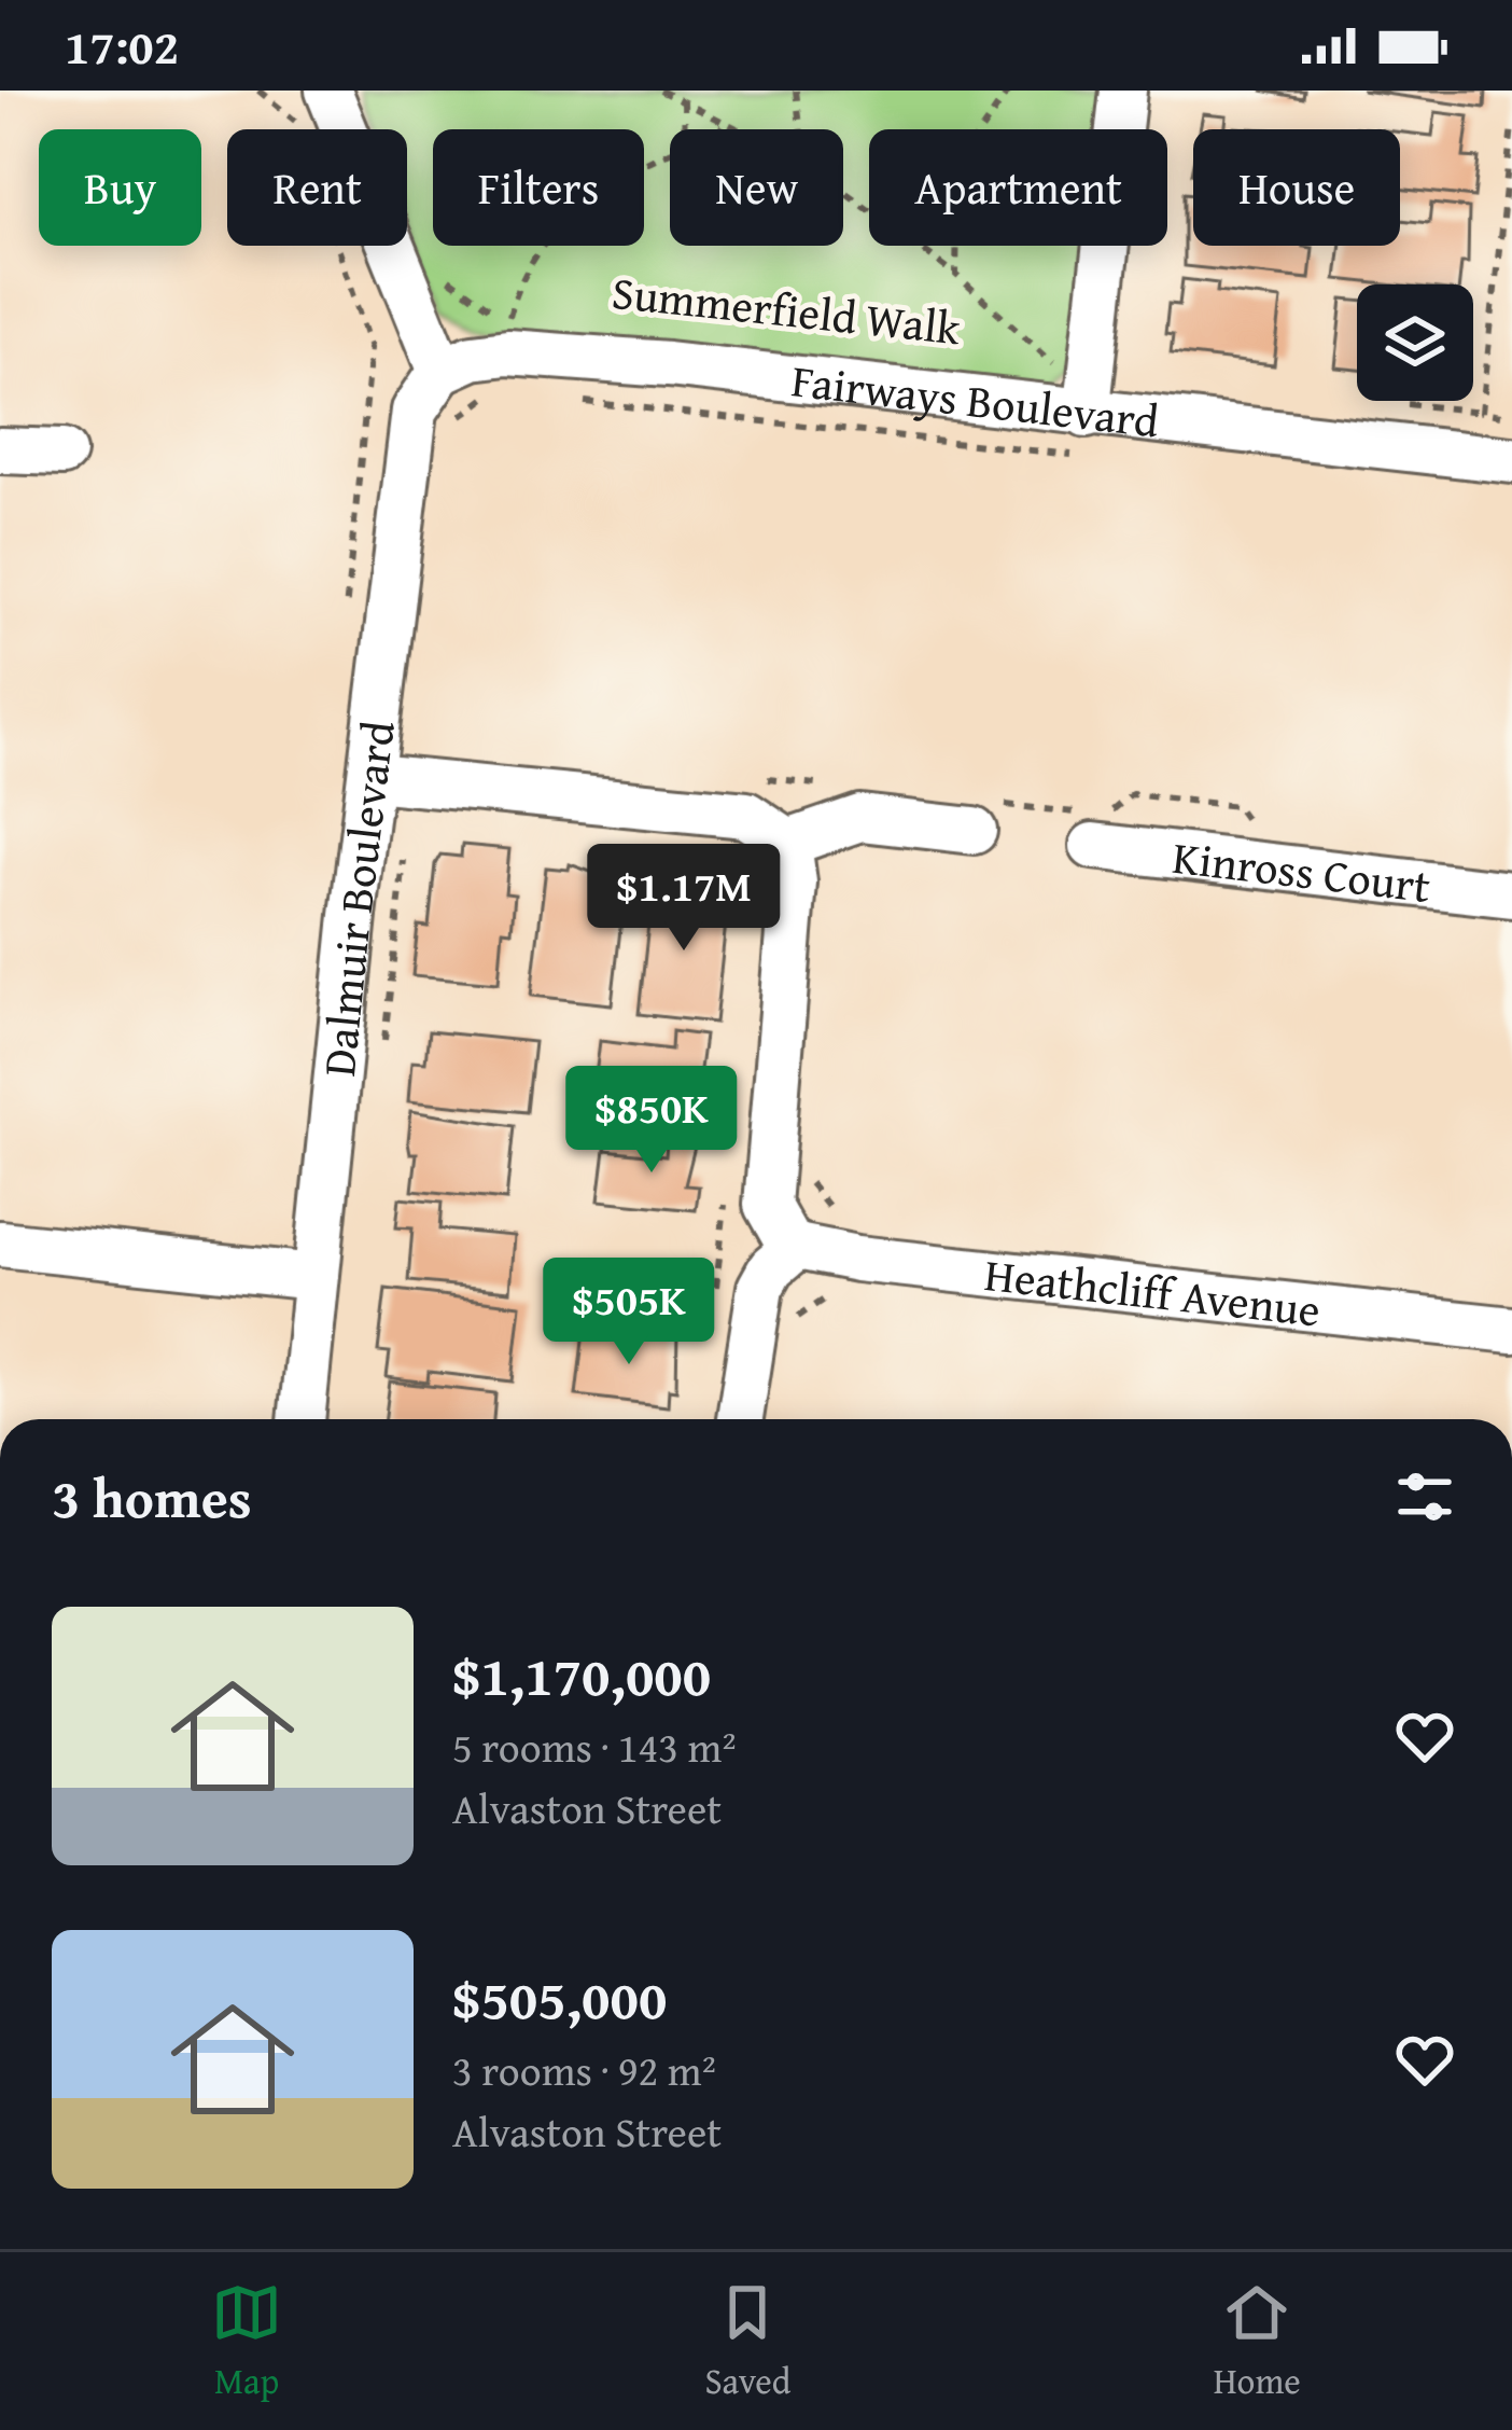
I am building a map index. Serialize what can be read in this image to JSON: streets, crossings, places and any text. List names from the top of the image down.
{
  "streets": {
    "street": [
      "Fairways Boulevard",
      "Kinross Court",
      "Dalmuir Boulevard",
      "Heathcliff Avenue"
    ]
  },
  "crossings": [
    ["Fairways Boulevard", "Dalmuir Boulevard"]
  ],
  "page": {
    "status": "17:02",
    "chip": [
      "Buy",
      "Rent",
      "Filters",
      "New",
      "Apartment",
      "House"
    ],
    "price": ["$1.17M", "$850K", "$505K"],
    "heading": "3 homes",
    "list": [
      {
        "name": "$1,170,000",
        "note": "5 rooms · 143 m² · Alvaston Street"
      },
      {
        "name": "$505,000",
        "note": "3 rooms · 92 m² · Alvaston Street"
      }
    ],
    "tabs": ["Map", "Saved", "Home"]
  }
}
